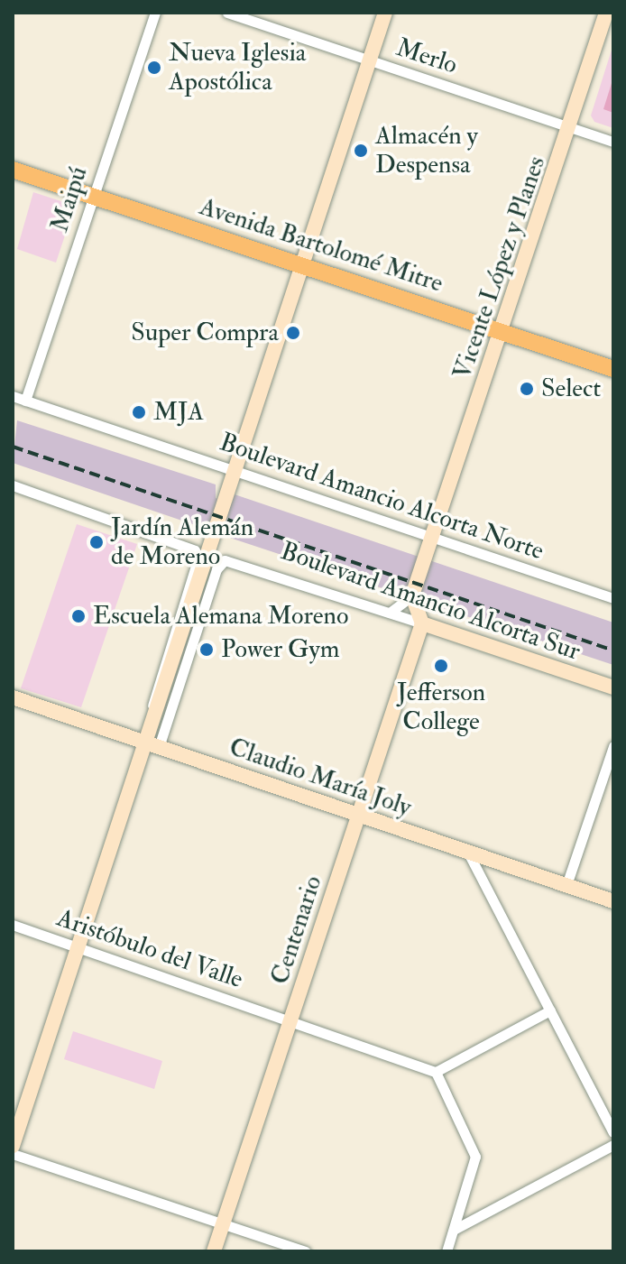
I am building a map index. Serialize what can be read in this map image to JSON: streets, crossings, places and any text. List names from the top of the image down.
{
  "streets": {
    "main road": ["Avenida Bartolomé Mitre"],
    "street": [
      "Merlo",
      "Maipú",
      "Vicente López y Planes",
      "Boulevard Amancio Alcorta Norte",
      "Boulevard Amancio Alcorta Sur",
      "Claudio María Joly",
      "Centenario",
      "Aristóbulo del Valle"
    ]
  },
  "crossings": [
    ["Merlo", "Vicente López y Planes"],
    ["Maipú", "Avenida Bartolomé Mitre"],
    ["Maipú", "Boulevard Amancio Alcorta Norte"],
    ["Avenida Bartolomé Mitre", "Vicente López y Planes"],
    ["Vicente López y Planes", "Boulevard Amancio Alcorta Norte"],
    ["Boulevard Amancio Alcorta Sur", "Claudio María Joly"],
    ["Boulevard Amancio Alcorta Sur", "Centenario"],
    ["Claudio María Joly", "Centenario"],
    ["Centenario", "Aristóbulo del Valle"]
  ],
  "places": [
    "Nueva Iglesia Apostólica",
    "Almacén y Despensa",
    "Super Compra",
    "Select",
    "MJA",
    "Jardín Alemán de Moreno",
    "Escuela Alemana Moreno",
    "Power Gym",
    "Jefferson College"
  ]
}
